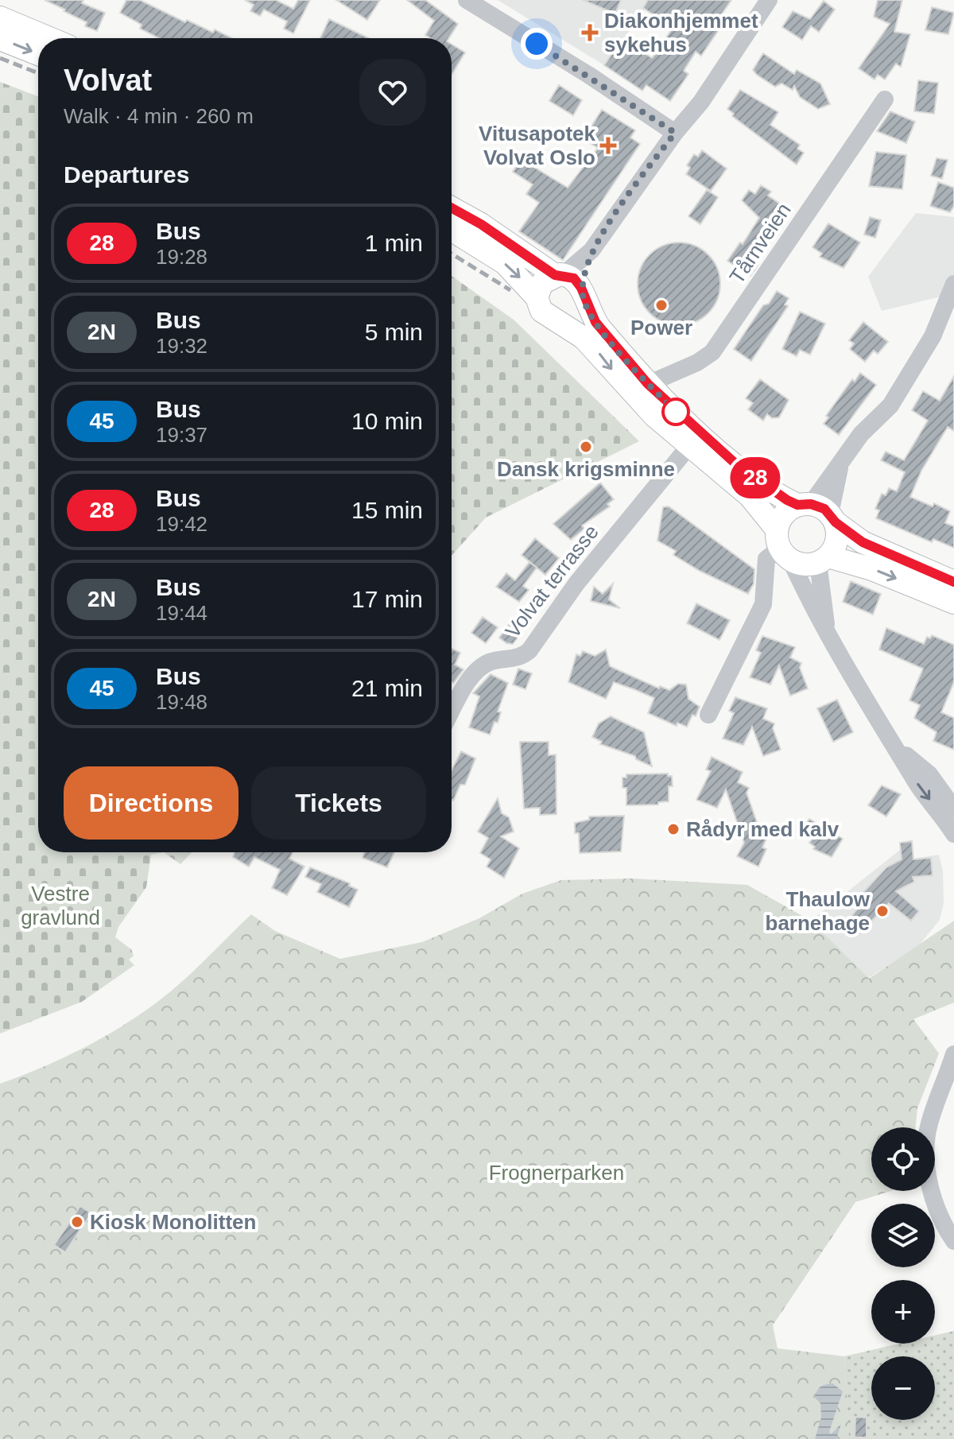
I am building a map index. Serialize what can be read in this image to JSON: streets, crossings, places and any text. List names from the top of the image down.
{
  "streets": {
    "street": ["Tårnveien", "Volvat terrasse"]
  },
  "parks": ["Vestre gravlund", "Frognerparken"],
  "places": {
    "health": ["Diakonhjemmet sykehus", "Vitusapotek Volvat Oslo"],
    "other": [
      "Power",
      "Dansk krigsminne",
      "Rådyr med kalv",
      "Thaulow barnehage",
      "Kiosk Monolitten"
    ]
  },
  "lines": ["bus line 28"],
  "page": {
    "on_map": "28",
    "heading": [
      ["Volvat", "Walk · 4 min · 260 m"],
      "Departures"
    ],
    "list": [
      {
        "mark": "28",
        "name": "Bus",
        "note": "19:28",
        "value": "1 min"
      },
      {
        "mark": "2N",
        "name": "Bus",
        "note": "19:32",
        "value": "5 min"
      },
      {
        "mark": "45",
        "name": "Bus",
        "note": "19:37",
        "value": "10 min"
      },
      {
        "mark": "28",
        "name": "Bus",
        "note": "19:42",
        "value": "15 min"
      },
      {
        "mark": "2N",
        "name": "Bus",
        "note": "19:44",
        "value": "17 min"
      },
      {
        "mark": "45",
        "name": "Bus",
        "note": "19:48",
        "value": "21 min"
      }
    ],
    "buttons": ["Directions", "Tickets"],
    "map_buttons": ["+", "−"]
  }
}
